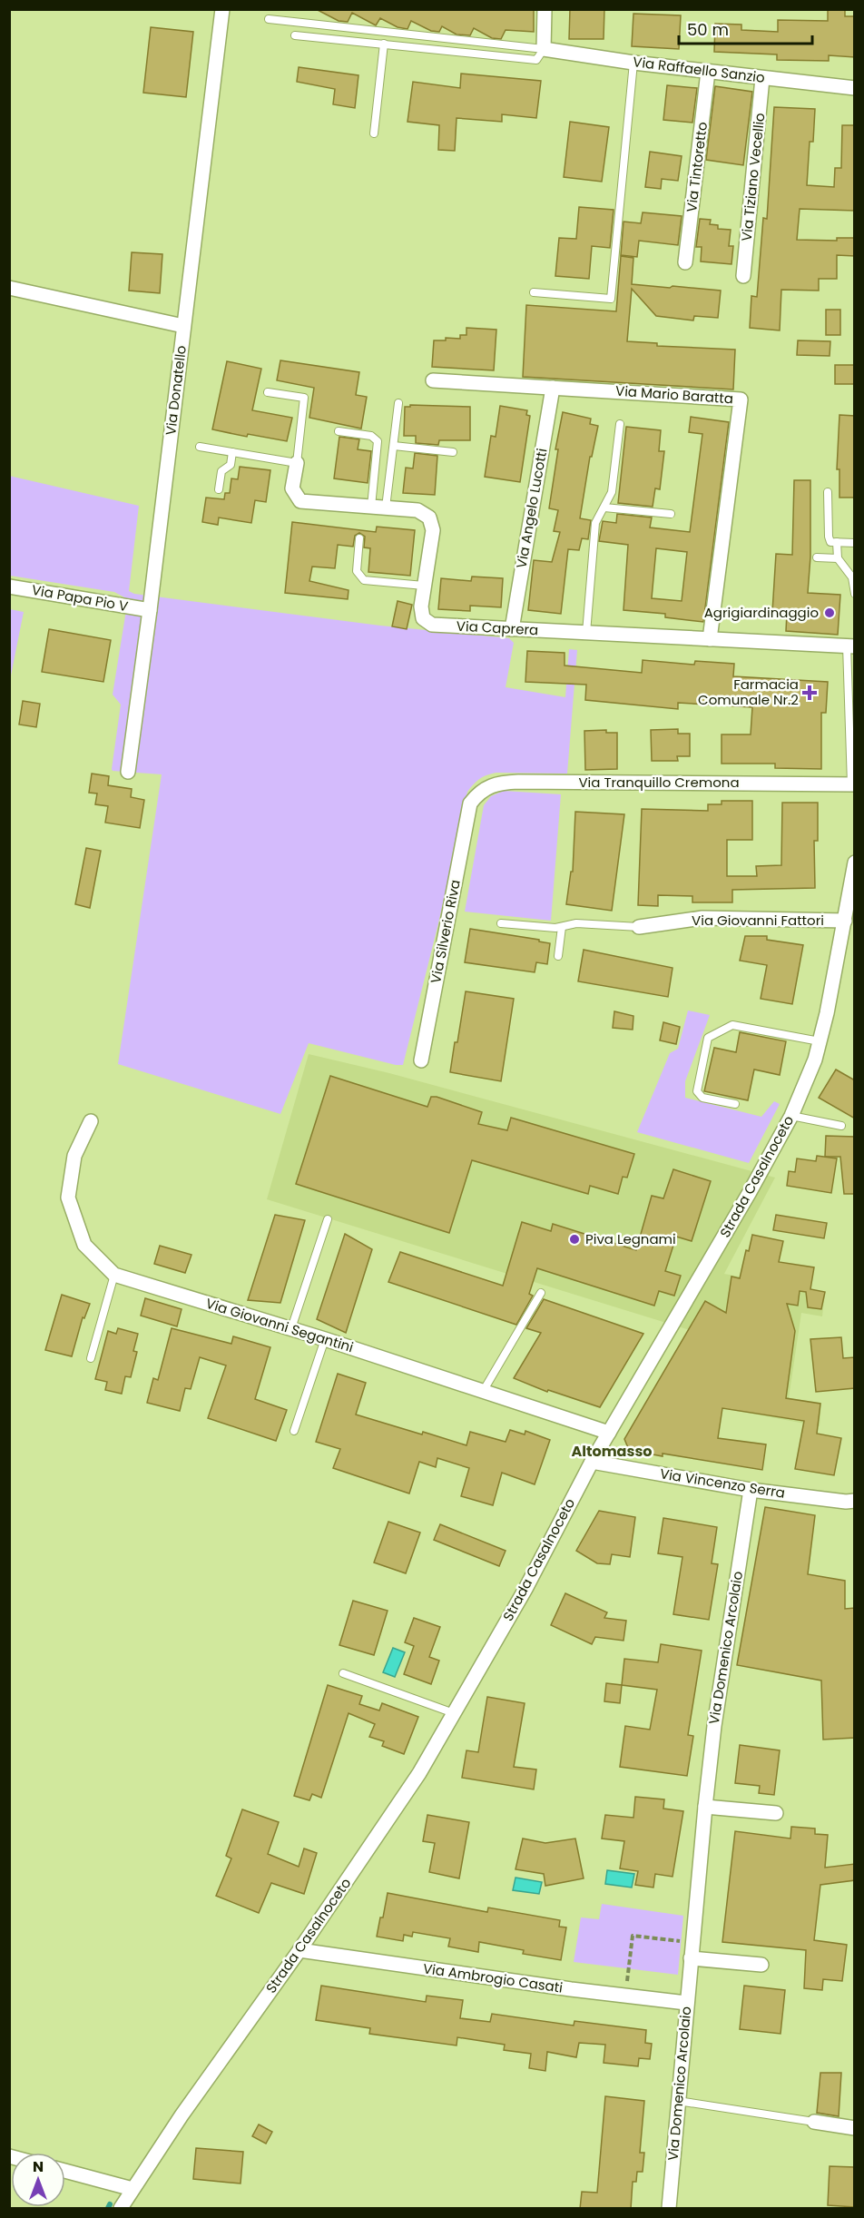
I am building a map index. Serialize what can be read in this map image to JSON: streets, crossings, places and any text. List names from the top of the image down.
{
  "streets": {
    "street": [
      "Via Raffaello Sanzio",
      "Via Tintoretto",
      "Via Tiziano Vecellio",
      "Via Donatello",
      "Via Mario Baratta",
      "Via Angelo Lucotti",
      "Via Papa Pio V",
      "Via Caprera",
      "Via Tranquillo Cremona",
      "Via Giovanni Fattori",
      "Via Silverio Riva",
      "Strada Casalnoceto",
      "Via Giovanni Segantini",
      "Via Vincenzo Serra",
      "Via Domenico Arcolaio",
      "Via Ambrogio Casati"
    ]
  },
  "crossings": [
    ["Via Raffaello Sanzio", "Via Tintoretto"],
    ["Via Raffaello Sanzio", "Via Tiziano Vecellio"],
    ["Via Donatello", "Via Papa Pio V"],
    ["Via Mario Baratta", "Via Angelo Lucotti"],
    ["Via Mario Baratta", "Via Caprera"],
    ["Via Angelo Lucotti", "Via Caprera"],
    ["Via Tranquillo Cremona", "Via Silverio Riva"],
    ["Via Giovanni Fattori", "Strada Casalnoceto"],
    ["Strada Casalnoceto", "Via Giovanni Segantini"],
    ["Strada Casalnoceto", "Via Vincenzo Serra"],
    ["Strada Casalnoceto", "Via Ambrogio Casati"],
    ["Via Vincenzo Serra", "Via Domenico Arcolaio"],
    ["Via Domenico Arcolaio", "Via Ambrogio Casati"]
  ],
  "districts": ["Altomasso"],
  "places": {
    "other": ["Agrigiardinaggio", "Piva Legnami"],
    "health": ["Farmacia Comunale Nr.2"]
  },
  "scale_bar": "50 m",
  "north": "top"
}
